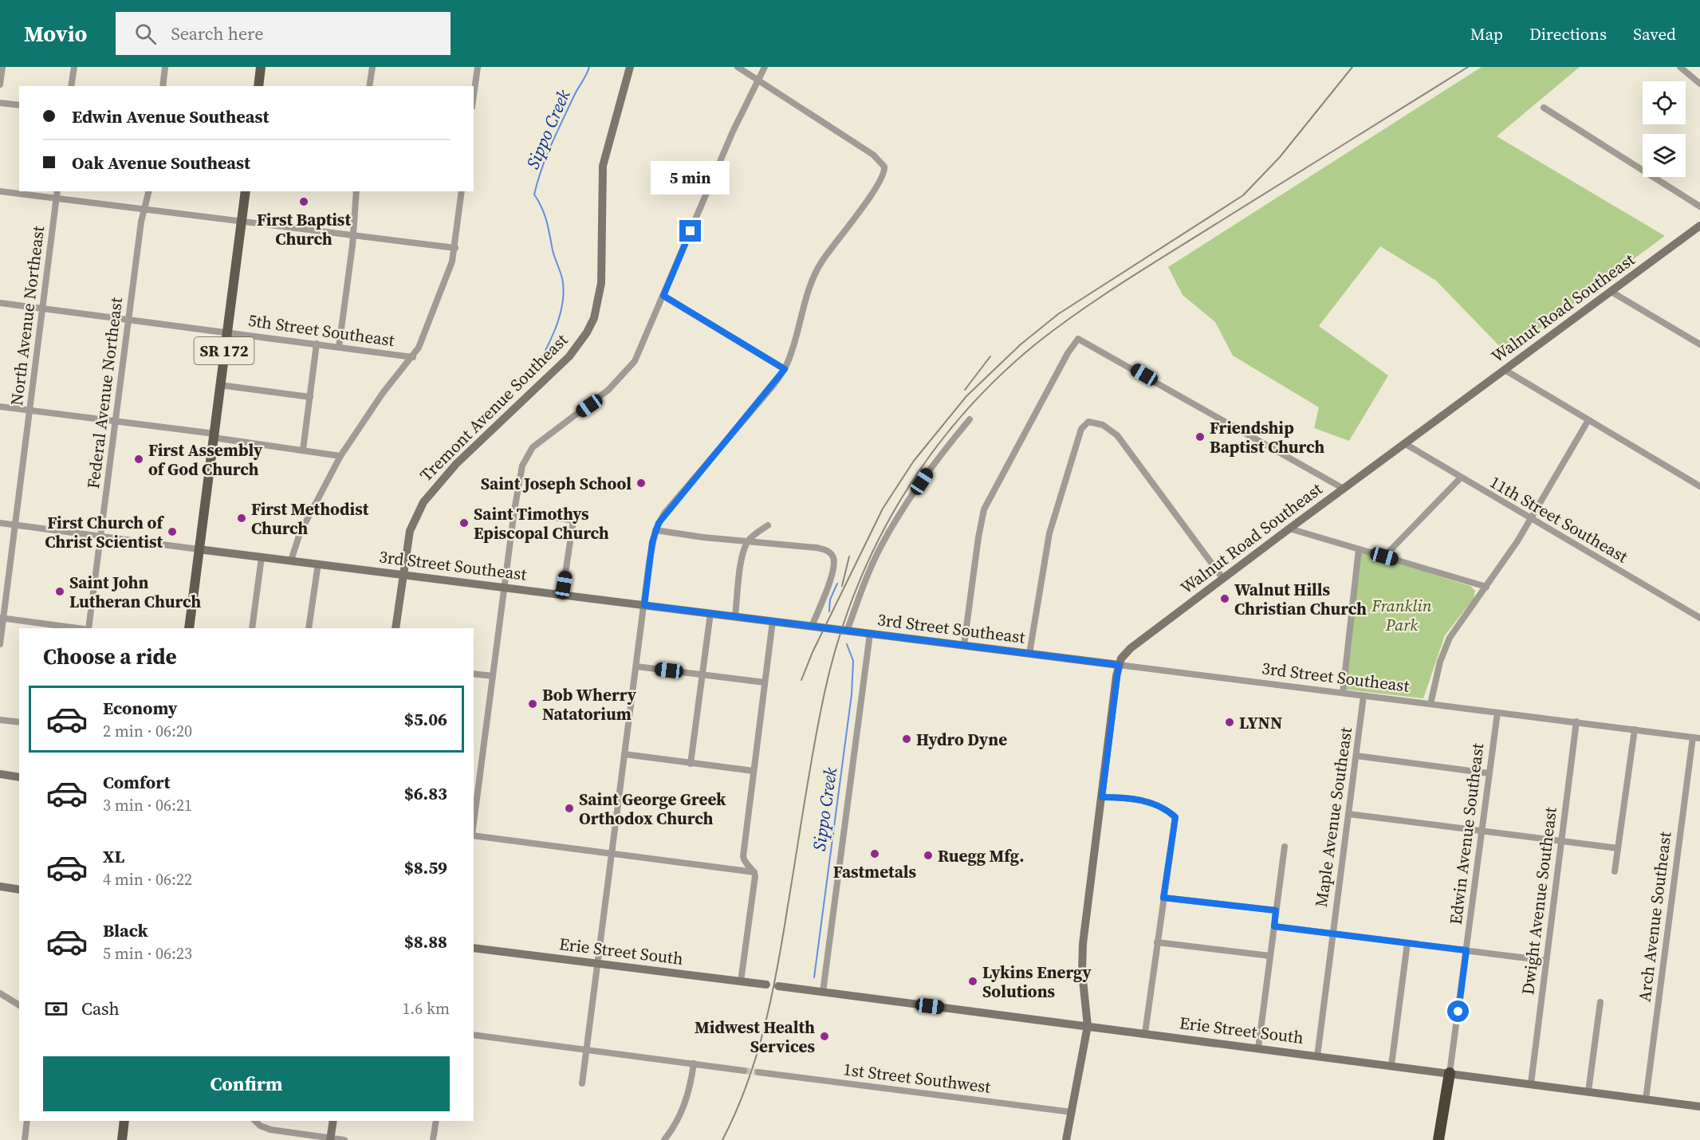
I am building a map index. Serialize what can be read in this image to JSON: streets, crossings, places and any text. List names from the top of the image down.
{
  "streets": {
    "main road": [
      "Walnut Road Southeast",
      "SR 172",
      "Tremont Avenue Southeast",
      "3rd Street Southeast",
      "Erie Street South"
    ],
    "street": [
      "North Avenue Northeast",
      "5th Street Southeast",
      "Federal Avenue Northeast",
      "11th Street Southeast",
      "Maple Avenue Southeast",
      "Edwin Avenue Southeast",
      "Dwight Avenue Southeast",
      "Arch Avenue Southeast",
      "1st Street Southwest"
    ]
  },
  "crossings": [
    ["Walnut Road Southeast", "11th Street Southeast"],
    ["Walnut Road Southeast", "3rd Street Southeast"],
    ["North Avenue Northeast", "5th Street Southeast"],
    ["5th Street Southeast", "SR 172"],
    ["5th Street Southeast", "Federal Avenue Northeast"],
    ["SR 172", "3rd Street Southeast"],
    ["Tremont Avenue Southeast", "3rd Street Southeast"],
    ["3rd Street Southeast", "Maple Avenue Southeast"],
    ["3rd Street Southeast", "Edwin Avenue Southeast"],
    ["3rd Street Southeast", "Dwight Avenue Southeast"],
    ["3rd Street Southeast", "Arch Avenue Southeast"],
    ["Maple Avenue Southeast", "Erie Street South"],
    ["Edwin Avenue Southeast", "Erie Street South"],
    ["Dwight Avenue Southeast", "Erie Street South"],
    ["Arch Avenue Southeast", "Erie Street South"]
  ],
  "water": ["Sippo Creek"],
  "parks": ["Franklin Park"],
  "places": [
    "First Baptist Church",
    "Friendship Baptist Church",
    "First Assembly of God Church",
    "Saint Joseph School",
    "First Methodist Church",
    "Saint Timothys Episcopal Church",
    "First Church of Christ Scientist",
    "Saint John Lutheran Church",
    "Walnut Hills Christian Church",
    "Bob Wherry Natatorium",
    "LYNN",
    "Hydro Dyne",
    "Saint George Greek Orthodox Church",
    "Fastmetals",
    "Ruegg Mfg.",
    "Lykins Energy Solutions",
    "Midwest Health Services"
  ],
  "page": {
    "header": "Movio",
    "search": "Search here",
    "nav": ["Map", "Directions", "Saved"],
    "banner": ["Edwin Avenue Southeast", "Oak Avenue Southeast"],
    "bubble": "5 min",
    "heading": "Choose a ride",
    "list": [
      {
        "name": "Economy",
        "note": "2 min · 06:20",
        "value": "$5.06"
      },
      {
        "name": "Comfort",
        "note": "3 min · 06:21",
        "value": "$6.83"
      },
      {
        "name": "XL",
        "note": "4 min · 06:22",
        "value": "$8.59"
      },
      {
        "name": "Black",
        "note": "5 min · 06:23",
        "value": "$8.88"
      }
    ],
    "pay": ["Cash", "1.6 km"],
    "buttons": "Confirm"
  }
}
